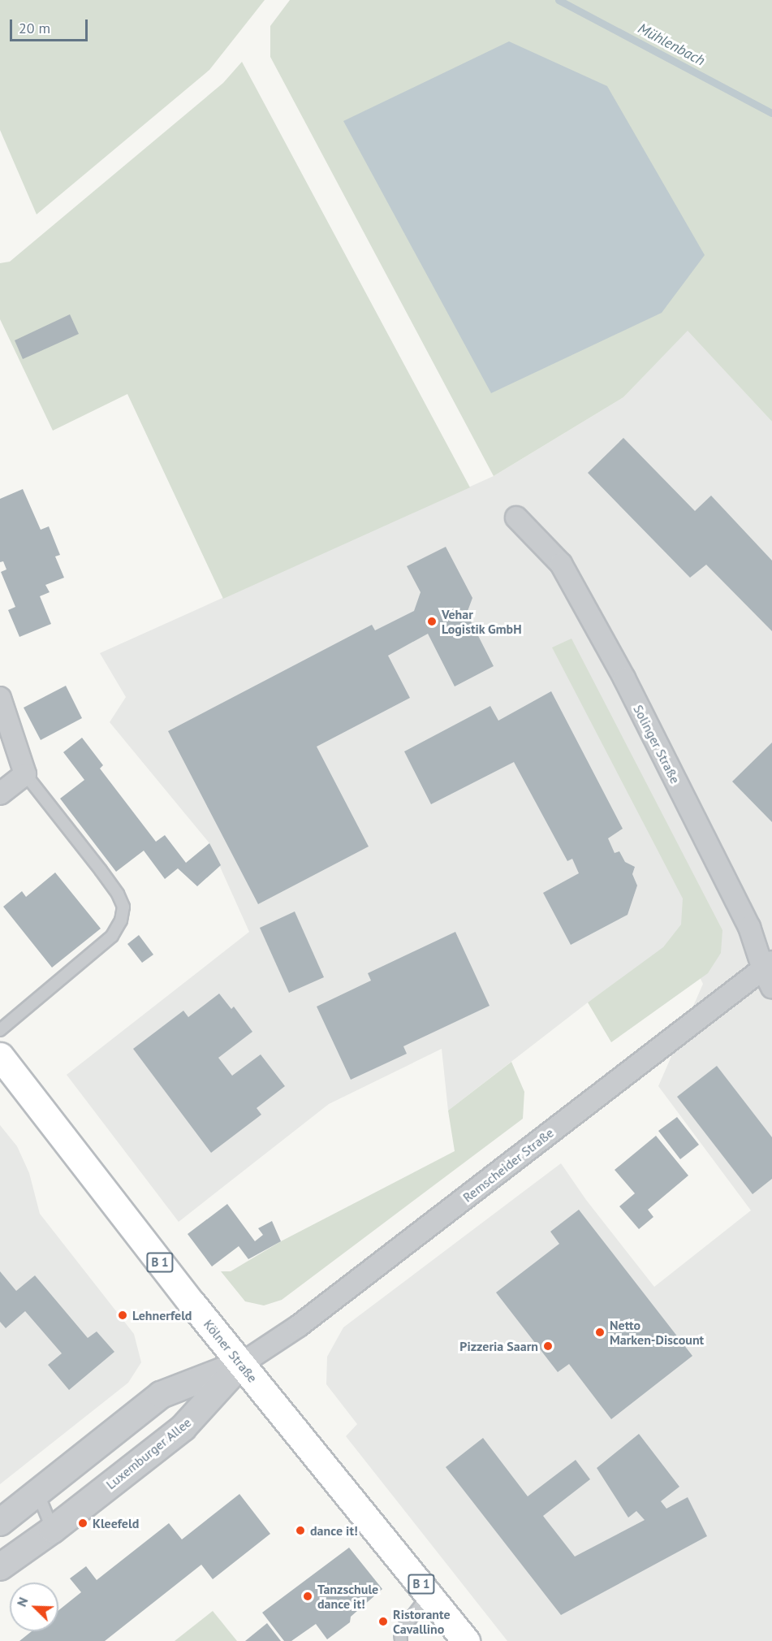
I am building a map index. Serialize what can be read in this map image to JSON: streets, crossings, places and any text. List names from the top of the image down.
{
  "streets": {
    "main road": ["B 1", "Kölner Straße"],
    "street": ["Solinger Straße", "Remscheider Straße", "Luxemburger Allee"]
  },
  "crossings": [
    ["Solinger Straße", "Remscheider Straße"],
    ["Remscheider Straße", "Kölner Straße"],
    ["Remscheider Straße", "Luxemburger Allee"],
    ["Kölner Straße", "Luxemburger Allee"]
  ],
  "water": ["Mühlenbach"],
  "places": [
    "Vehar Logistik GmbH",
    "Lehnerfeld",
    "Netto Marken-Discount",
    "Pizzeria Saarn",
    "Kleefeld",
    "dance it!",
    "Tanzschule dance it!",
    "Ristorante Cavallino"
  ],
  "scale_bar": "20 m",
  "north": "top left"
}
